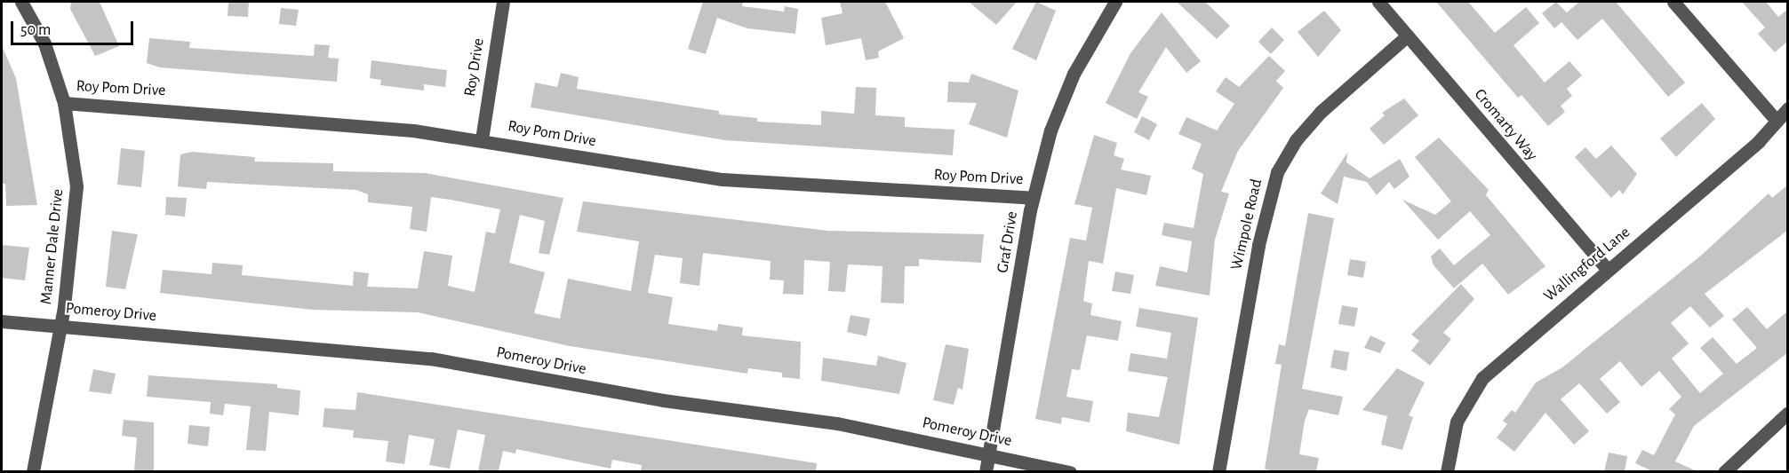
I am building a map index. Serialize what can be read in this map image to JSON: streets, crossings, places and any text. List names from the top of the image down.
{
  "streets": {
    "street": [
      "Roy Drive",
      "Roy Pom Drive",
      "Cromarty Way",
      "Wimpole Road",
      "Graf Drive",
      "Manner Dale Drive",
      "Wallingford Lane",
      "Pomeroy Drive"
    ]
  },
  "crossings": [
    ["Roy Drive", "Roy Pom Drive"],
    ["Roy Pom Drive", "Graf Drive"],
    ["Roy Pom Drive", "Manner Dale Drive"],
    ["Cromarty Way", "Wimpole Road"],
    ["Cromarty Way", "Wallingford Lane"],
    ["Graf Drive", "Pomeroy Drive"],
    ["Manner Dale Drive", "Pomeroy Drive"]
  ],
  "scale_bar": "50 m"
}
